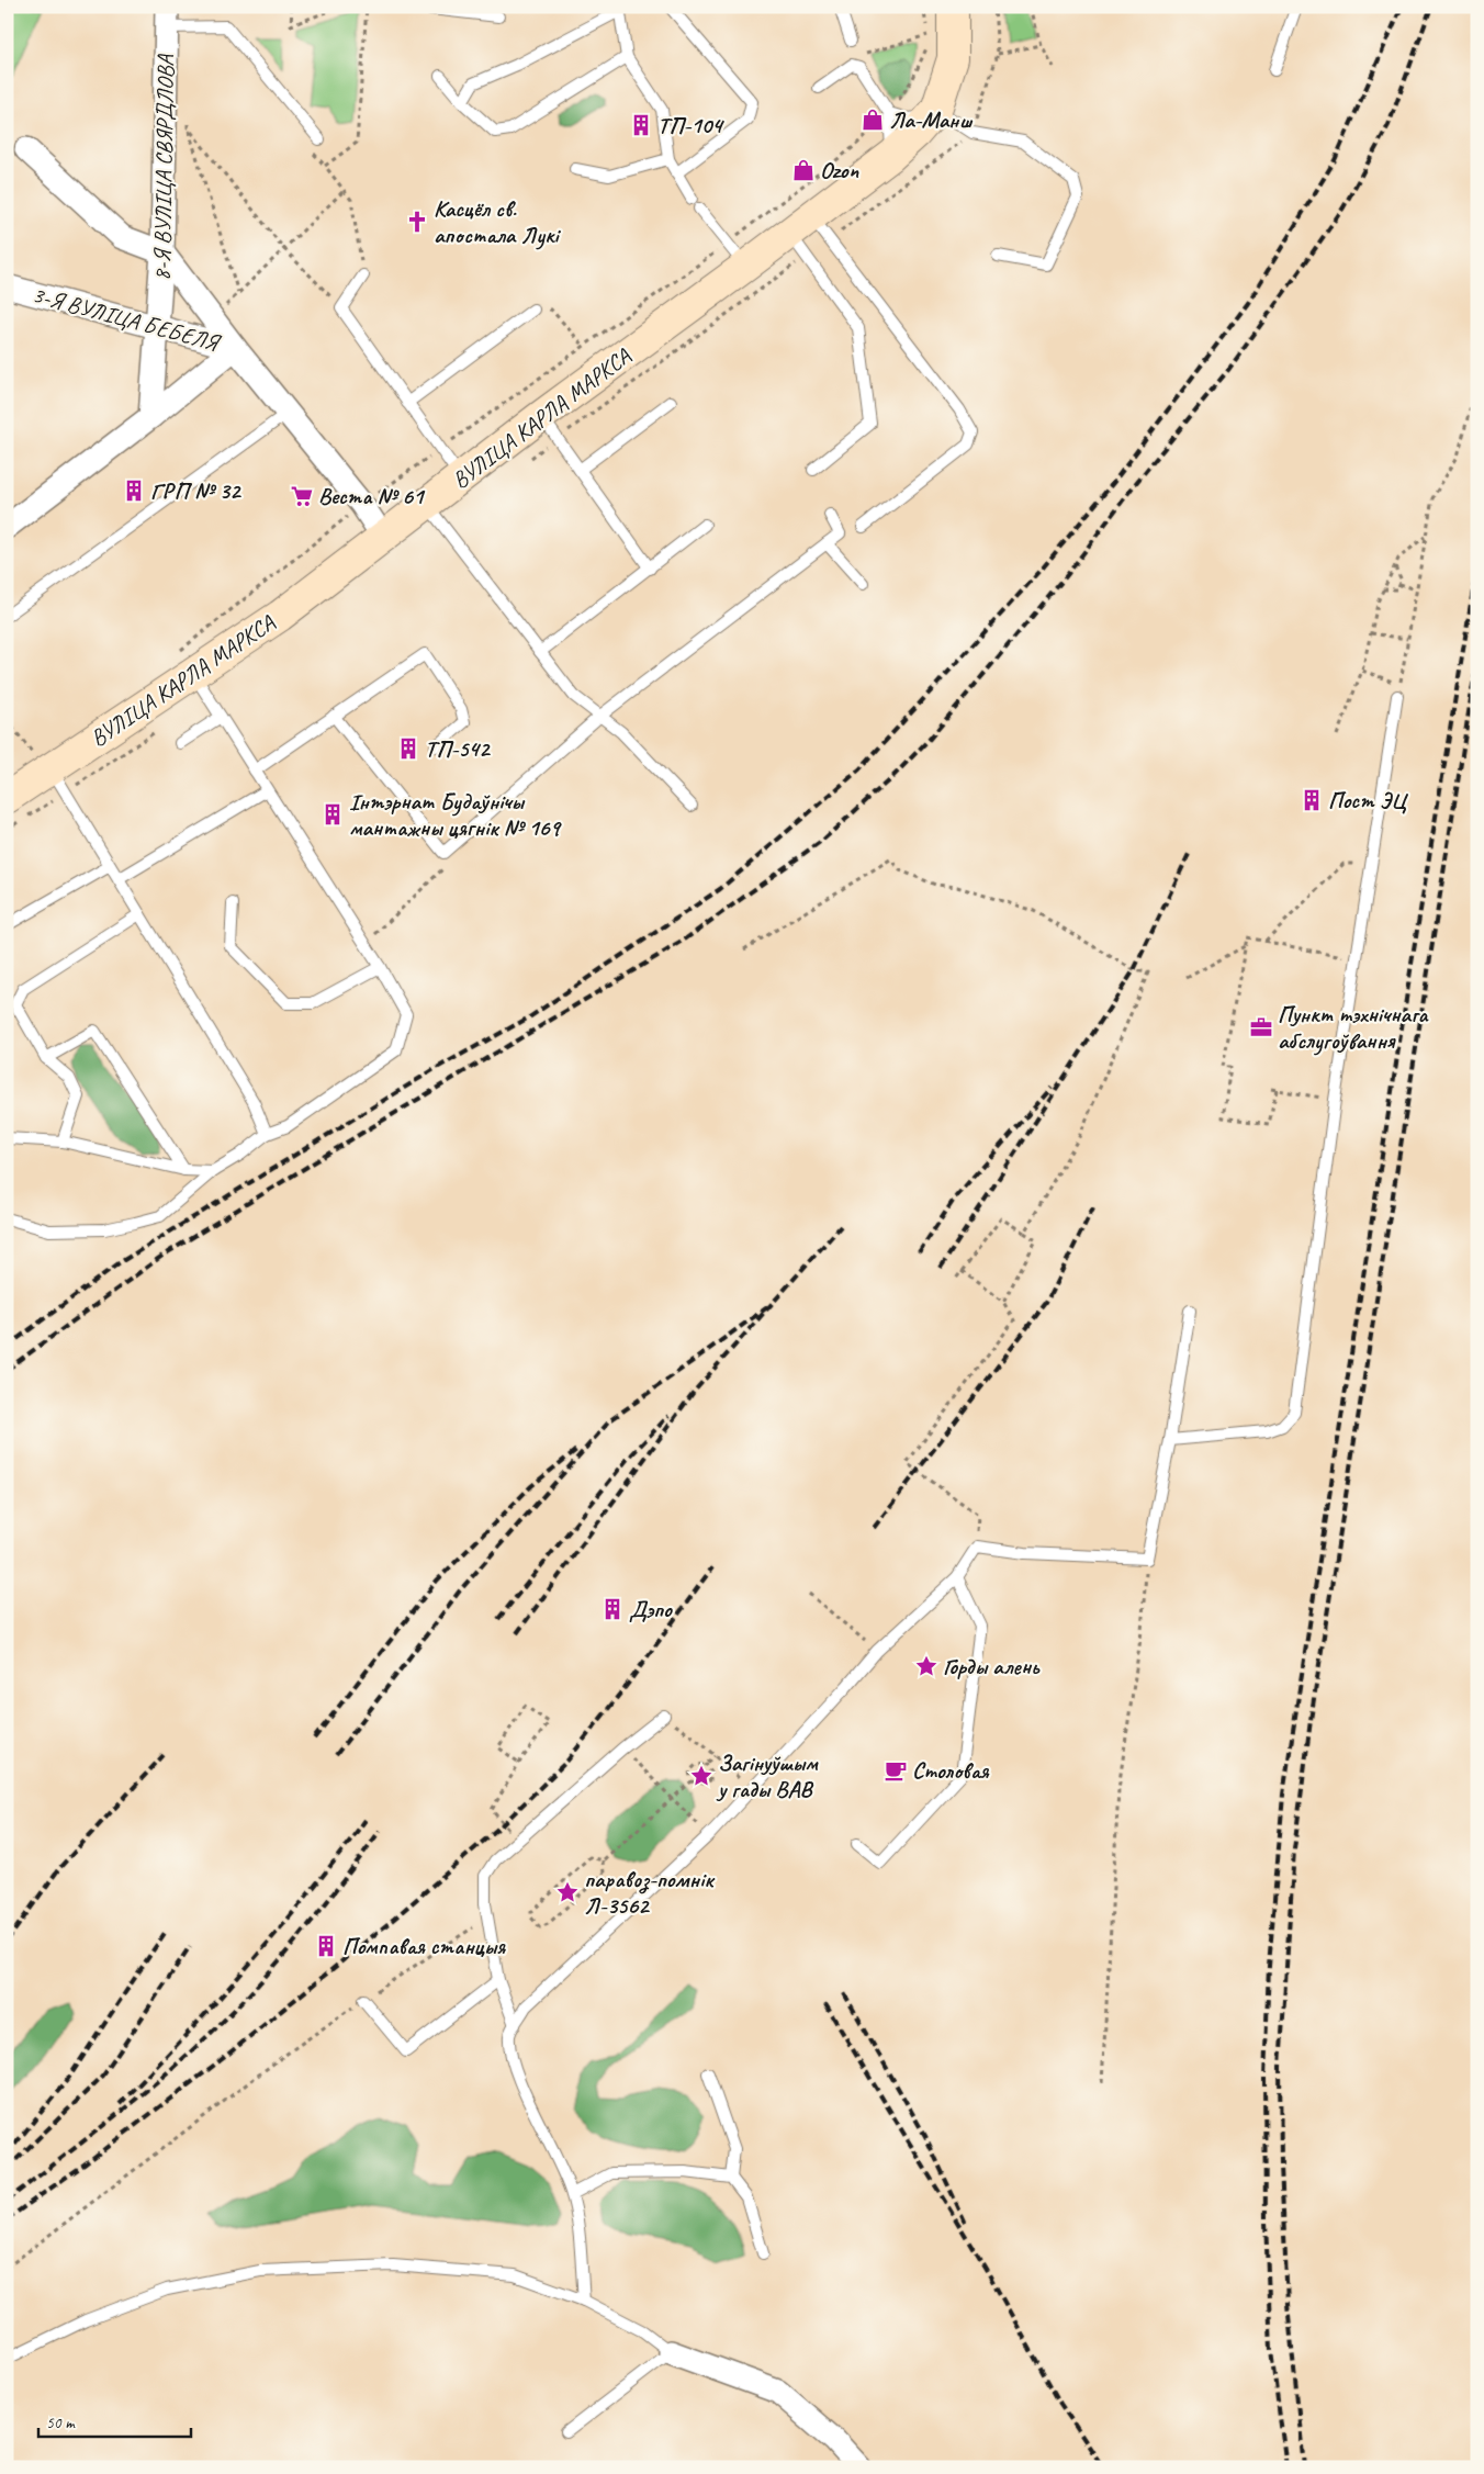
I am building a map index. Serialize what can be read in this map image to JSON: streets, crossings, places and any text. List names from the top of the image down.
{
  "streets": {
    "main road": ["ВУЛІЦА КАРЛА МАРКСА"],
    "street": ["8-Я ВУЛІЦА СВЯРДЛОВА", "3-Я ВУЛІЦА БЕБЕЛЯ"]
  },
  "crossings": [
    ["8-Я ВУЛІЦА СВЯРДЛОВА", "3-Я ВУЛІЦА БЕБЕЛЯ"],
    ["3-Я ВУЛІЦА БЕБЕЛЯ", "ВУЛІЦА КАРЛА МАРКСА"]
  ],
  "places": {
    "shop": ["Ла-Манш", "Ozon"],
    "building": [
      "ТП-104",
      "ГРП № 32",
      "ТП-542",
      "Пост ЭЦ",
      "Інтэрнат Будаўнічы мантажны цягнік № 169",
      "Дэпо",
      "Помпавая станцыя"
    ],
    "church": ["Касцёл св. апостала Лукі"],
    "supermarket": ["Веста № 61"],
    "office": ["Пункт тэхнічнага абслугоўвання"],
    "place": ["Горды алень", "Загінуўшым у гады ВАВ", "паравоз-помнік Л-3562"],
    "cafe": ["Столовая"]
  },
  "scale_bar": "50 m"
}
